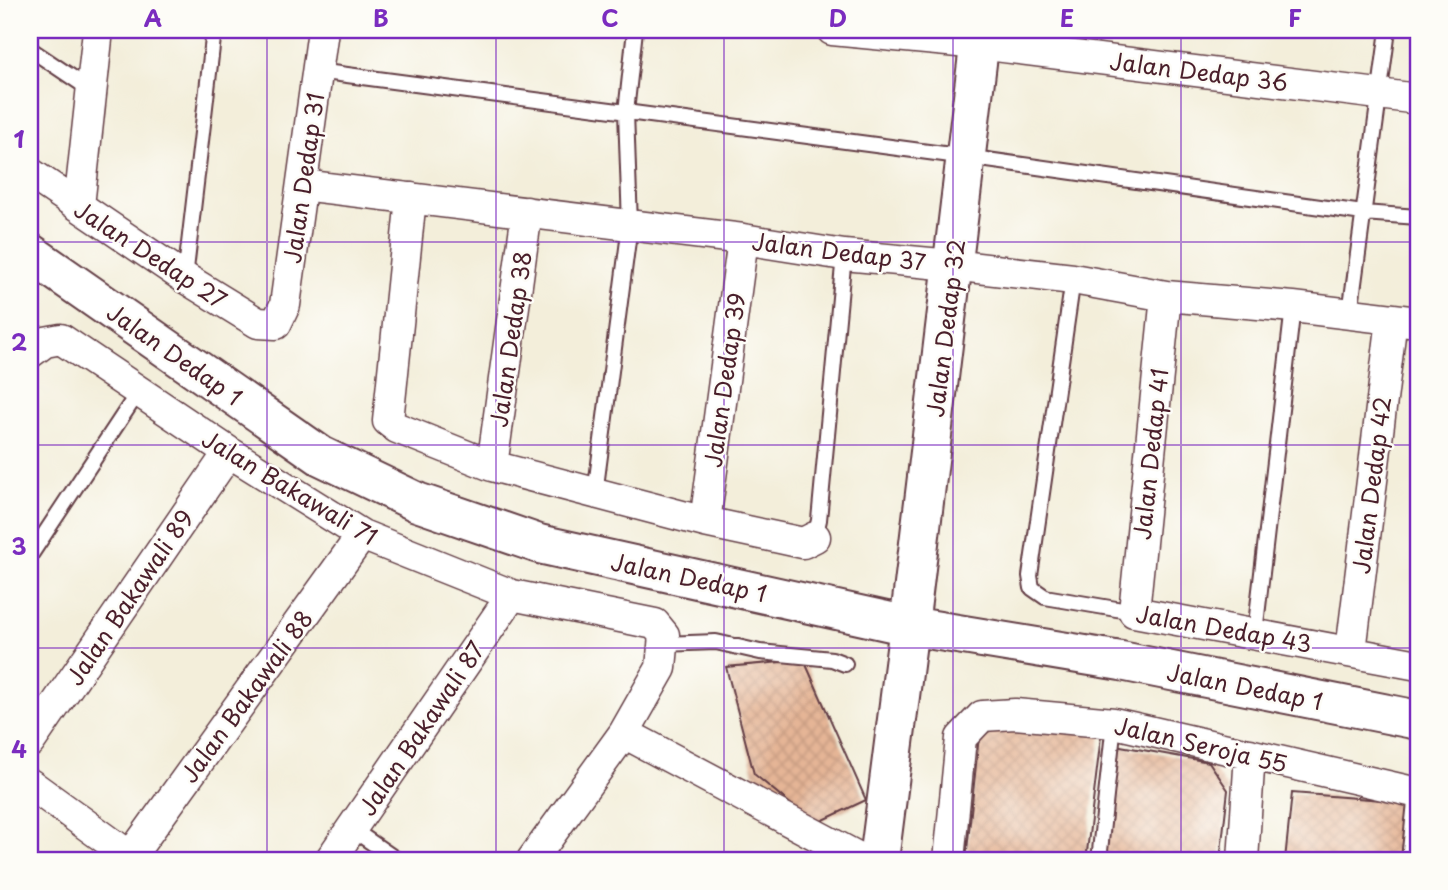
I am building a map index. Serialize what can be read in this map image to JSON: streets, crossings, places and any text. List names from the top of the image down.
{
  "streets": {
    "main road": ["Jalan Dedap 32", "Jalan Dedap 1"],
    "street": [
      "Jalan Dedap 36",
      "Jalan Dedap 31",
      "Jalan Dedap 37",
      "Jalan Dedap 27",
      "Jalan Dedap 38",
      "Jalan Dedap 39",
      "Jalan Dedap 41",
      "Jalan Dedap 42",
      "Jalan Bakawali 71",
      "Jalan Bakawali 89",
      "Jalan Dedap 43",
      "Jalan Bakawali 88",
      "Jalan Bakawali 87",
      "Jalan Seroja 55"
    ]
  },
  "crossings": [
    ["Jalan Dedap 36", "Jalan Dedap 32"],
    ["Jalan Dedap 31", "Jalan Dedap 37"],
    ["Jalan Dedap 31", "Jalan Dedap 27"],
    ["Jalan Dedap 37", "Jalan Dedap 32"],
    ["Jalan Dedap 37", "Jalan Dedap 38"],
    ["Jalan Dedap 37", "Jalan Dedap 39"],
    ["Jalan Dedap 37", "Jalan Dedap 41"],
    ["Jalan Dedap 37", "Jalan Dedap 42"],
    ["Jalan Dedap 37", "Jalan Dedap 43"],
    ["Jalan Dedap 32", "Jalan Dedap 1"],
    ["Jalan Dedap 41", "Jalan Dedap 43"],
    ["Jalan Dedap 42", "Jalan Dedap 43"],
    ["Jalan Bakawali 71", "Jalan Bakawali 89"],
    ["Jalan Bakawali 71", "Jalan Bakawali 88"],
    ["Jalan Bakawali 71", "Jalan Bakawali 87"]
  ],
  "grid": {
    "columns": [
      "A",
      "B",
      "C",
      "D",
      "E",
      "F"
    ],
    "rows": [
      "1",
      "2",
      "3",
      "4"
    ]
  }
}
